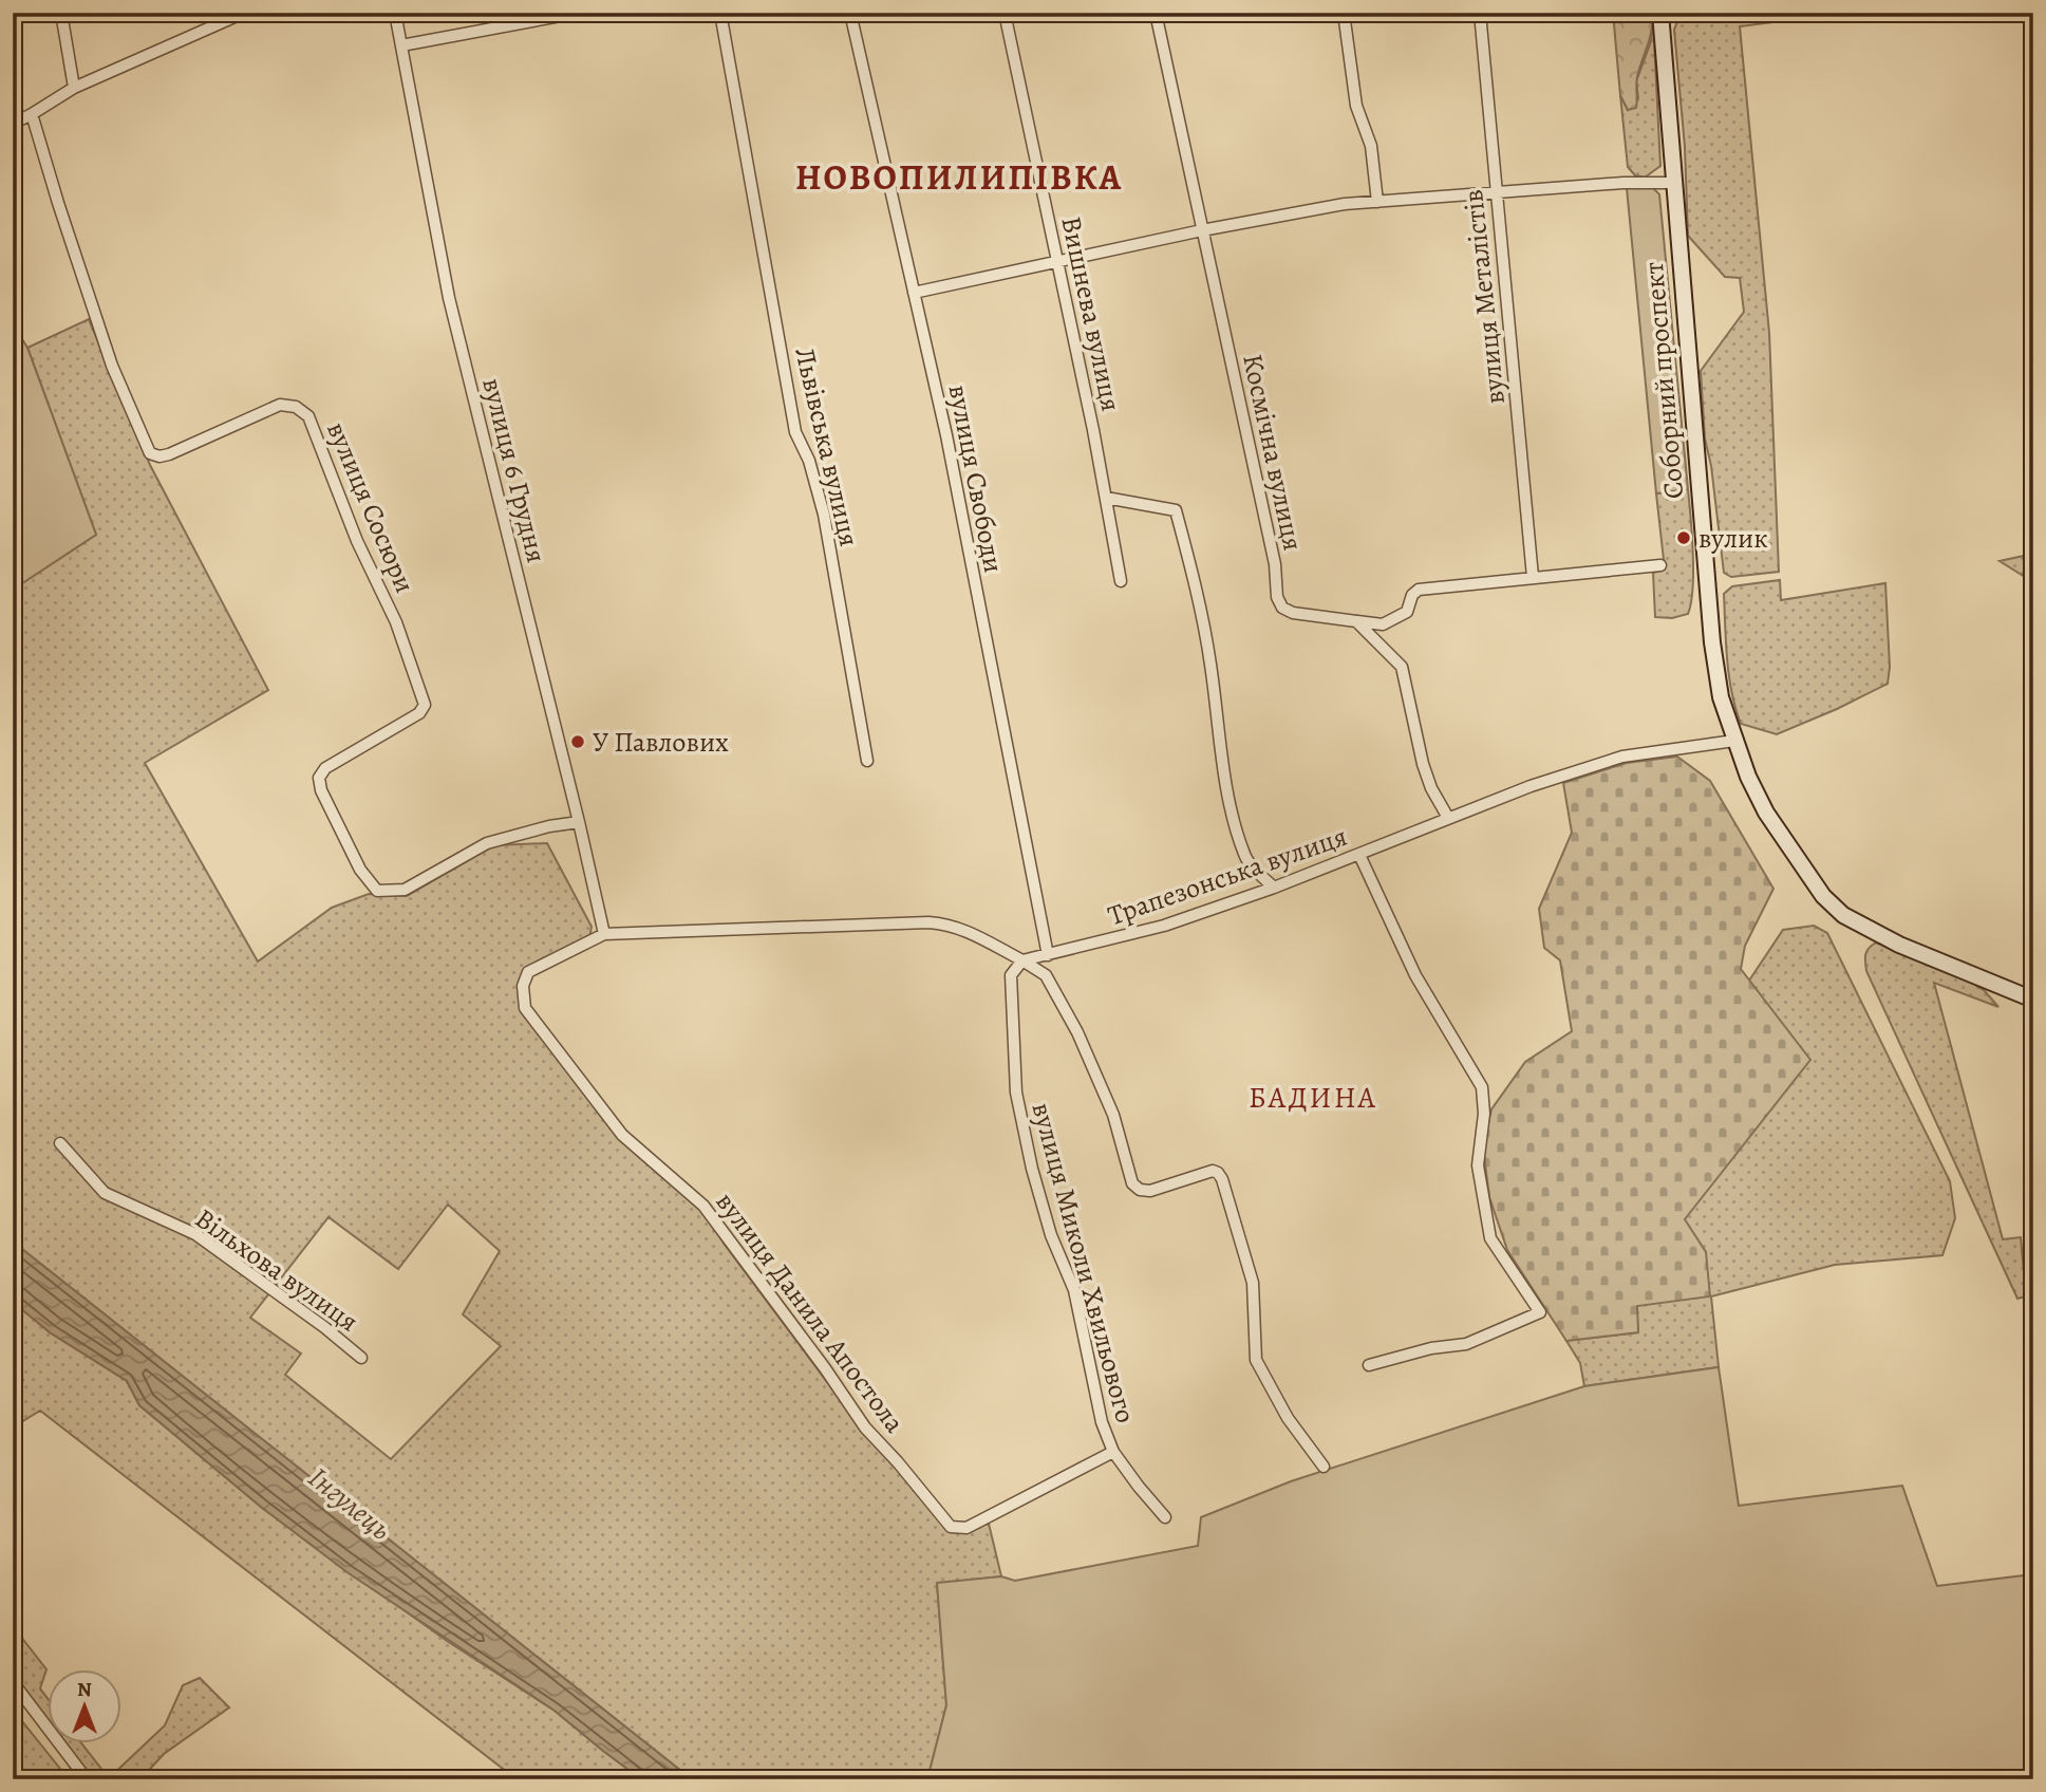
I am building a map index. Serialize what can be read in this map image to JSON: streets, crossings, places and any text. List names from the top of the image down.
{
  "streets": {
    "main road": ["Соборний проспект"],
    "street": [
      "вулиця Металістів",
      "Вишнева вулиця",
      "Львівська вулиця",
      "Космічна вулиця",
      "вулиця 6 Грудня",
      "вулиця Свободи",
      "вулиця Сосюри",
      "Трапезонська вулиця",
      "вулиця Миколи Хвильового",
      "Вільхова вулиця",
      "вулиця Данила Апостола"
    ]
  },
  "crossings": [
    ["вулиця Металістів", "Космічна вулиця"],
    ["Соборний проспект", "Трапезонська вулиця"],
    ["вулиця 6 Грудня", "вулиця Сосюри"],
    ["вулиця 6 Грудня", "вулиця Данила Апостола"],
    ["вулиця Свободи", "Трапезонська вулиця"],
    ["Трапезонська вулиця", "вулиця Миколи Хвильового"],
    ["вулиця Миколи Хвильового", "вулиця Данила Апостола"]
  ],
  "districts": ["НОВОПИЛИПІВКА", "БАДИНА"],
  "water": ["Інгулець"],
  "places": ["вулик", "У Павлових"],
  "north": "top"
}
